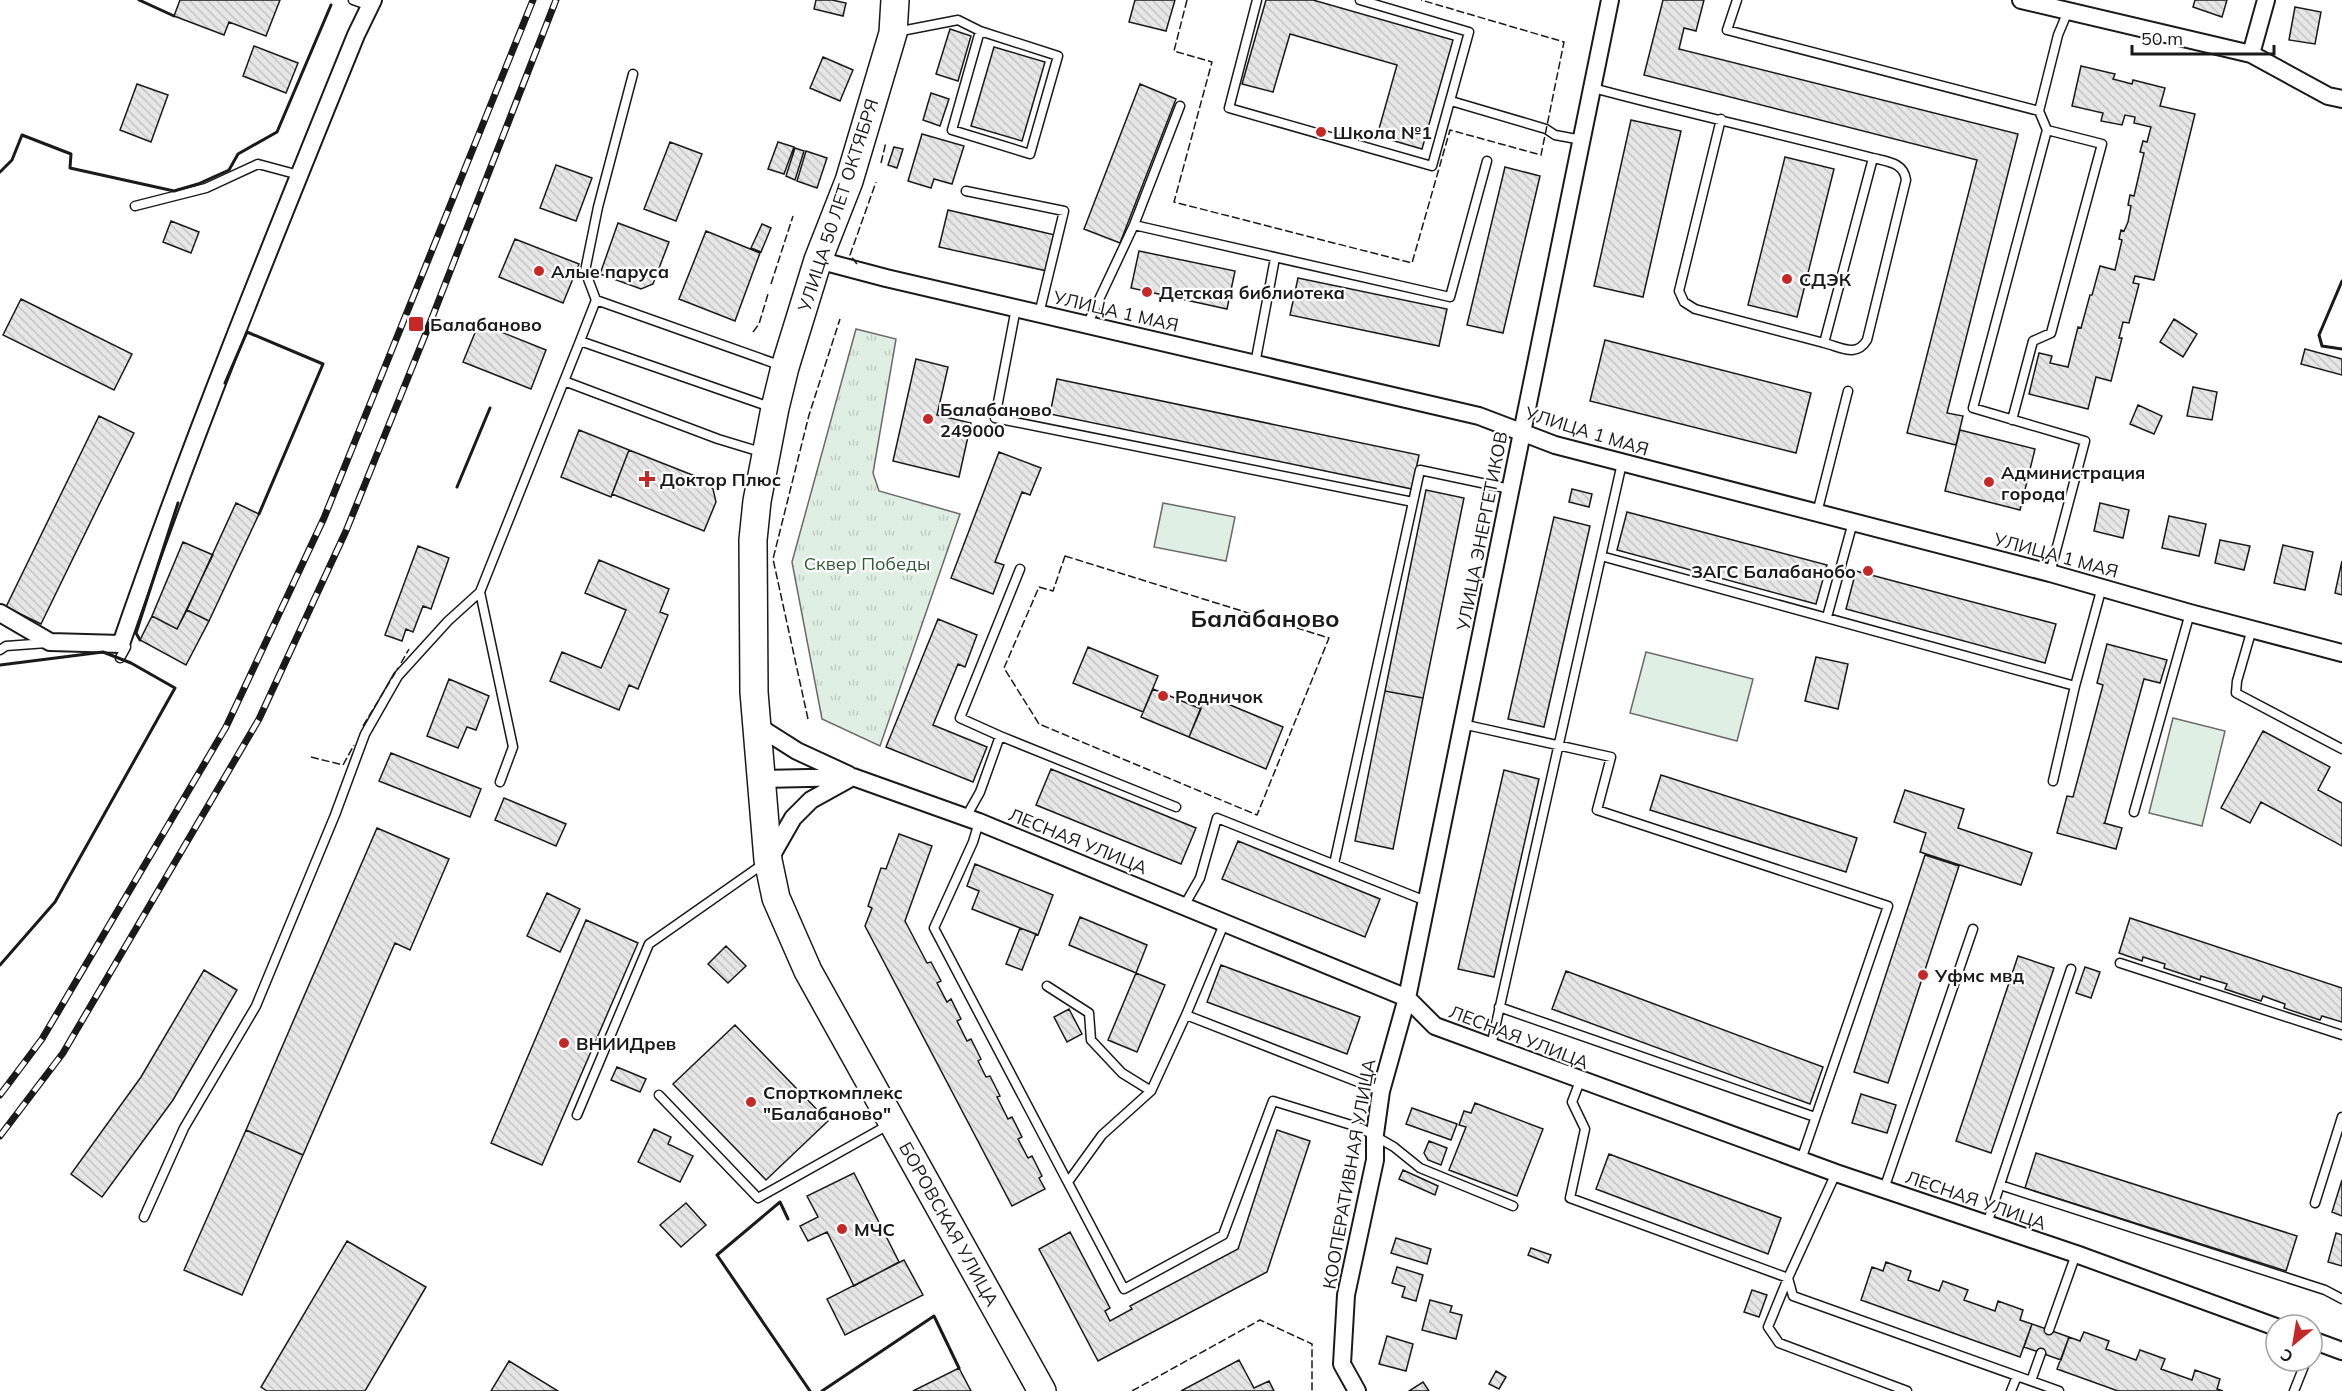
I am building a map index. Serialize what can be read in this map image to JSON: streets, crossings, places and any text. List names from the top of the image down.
{
  "streets": {
    "main road": ["УЛИЦА 50 ЛЕТ ОКТЯБРЯ", "БОРОВСКАЯ УЛИЦА"],
    "street": [
      "УЛИЦА 1 МАЯ",
      "УЛИЦА ЭНЕРГЕТИКОВ",
      "ЛЕСНАЯ УЛИЦА",
      "КООПЕРАТИВНАЯ УЛИЦА"
    ]
  },
  "crossings": [
    ["УЛИЦА 50 ЛЕТ ОКТЯБРЯ", "УЛИЦА 1 МАЯ"],
    ["УЛИЦА 50 ЛЕТ ОКТЯБРЯ", "БОРОВСКАЯ УЛИЦА"],
    ["УЛИЦА 1 МАЯ", "УЛИЦА ЭНЕРГЕТИКОВ"],
    ["УЛИЦА ЭНЕРГЕТИКОВ", "ЛЕСНАЯ УЛИЦА"],
    ["УЛИЦА ЭНЕРГЕТИКОВ", "КООПЕРАТИВНАЯ УЛИЦА"],
    ["ЛЕСНАЯ УЛИЦА", "КООПЕРАТИВНАЯ УЛИЦА"],
    ["ЛЕСНАЯ УЛИЦА", "БОРОВСКАЯ УЛИЦА"]
  ],
  "districts": ["Балабаново"],
  "parks": ["Сквер Победы"],
  "places": {
    "other": [
      "Школа №1",
      "Алые паруса",
      "СДЭК",
      "Детская библиотека",
      "Балабаново 249000",
      "Администрация города",
      "ЗАГС Балабанобо",
      "Родничок",
      "Уфмс мвд",
      "ВНИИДрев",
      "Спорткомплекс \"Балабаново\"",
      "МЧС"
    ],
    "transit": ["Балабаново"],
    "health": ["Доктор Плюс"]
  },
  "scale_bar": "50 m",
  "north": "bottom left"
}
